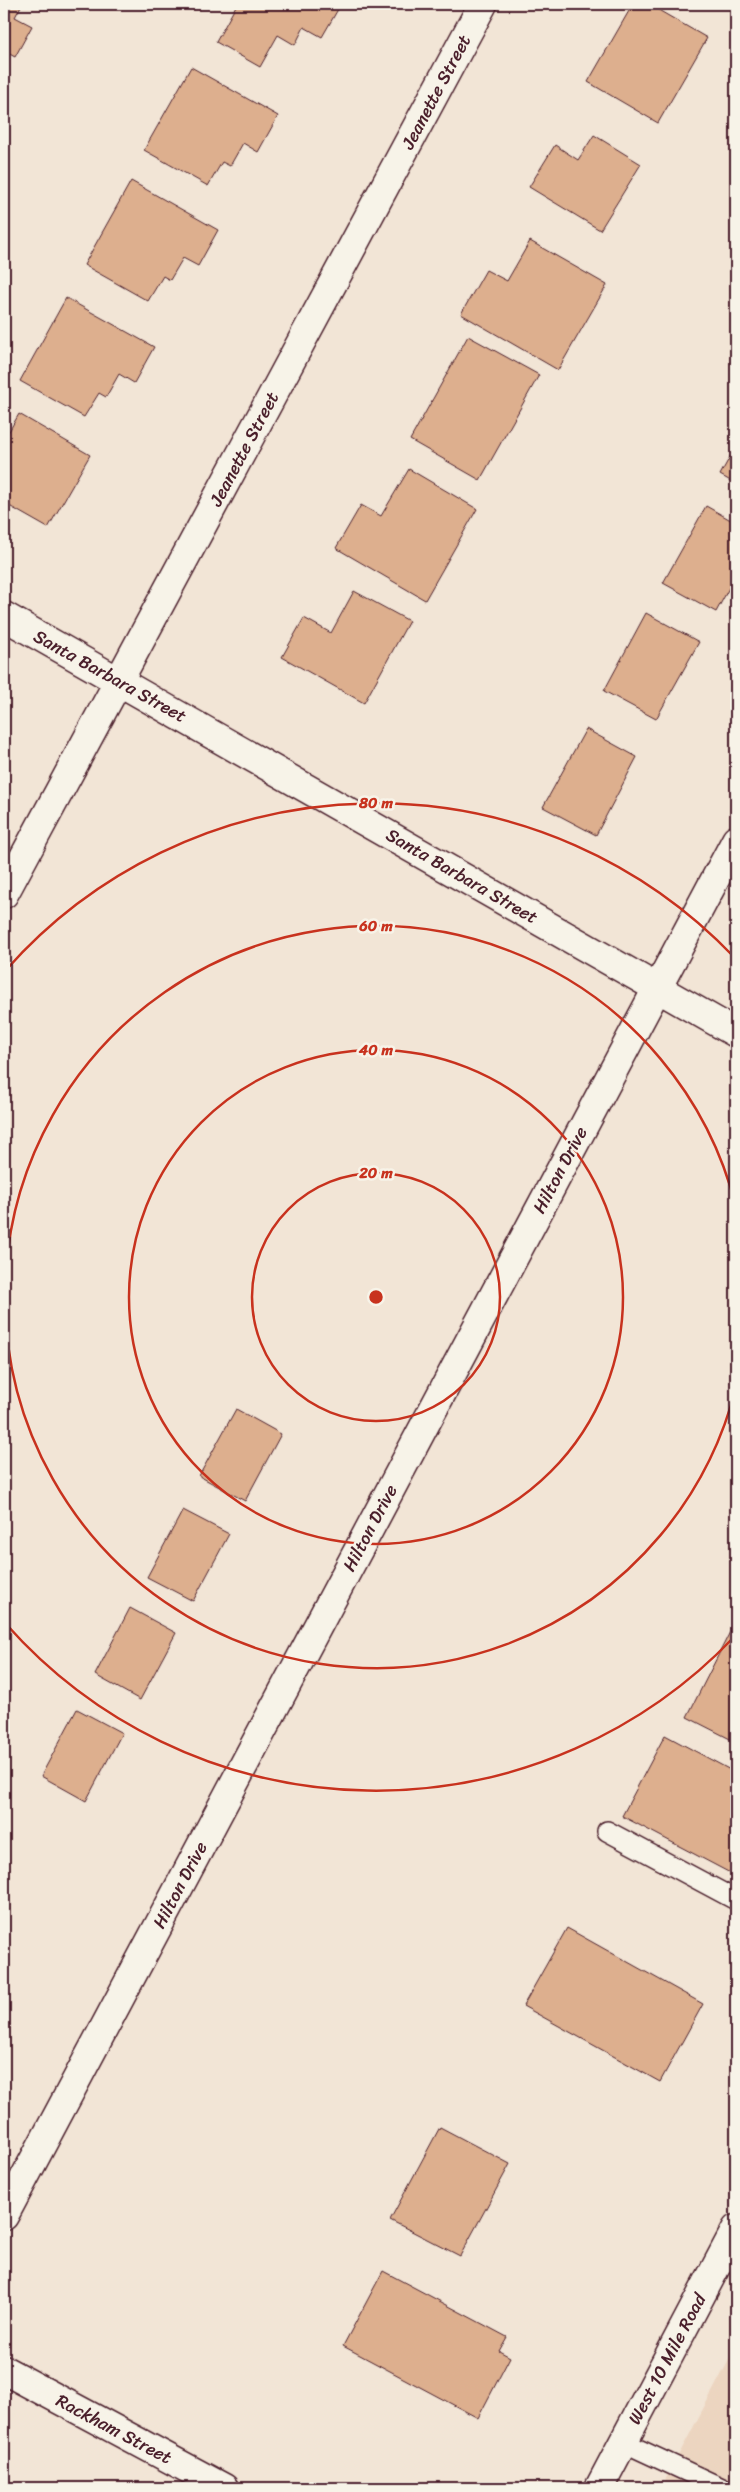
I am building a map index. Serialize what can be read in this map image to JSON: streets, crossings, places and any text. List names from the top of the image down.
{
  "streets": {
    "street": [
      "Jeanette Street",
      "Santa Barbara Street",
      "Hilton Drive",
      "West 10 Mile Road",
      "Rackham Street"
    ]
  },
  "crossings": [
    ["Jeanette Street", "Santa Barbara Street"],
    ["Santa Barbara Street", "Hilton Drive"]
  ],
  "rings": [
    "80 m",
    "60 m",
    "40 m",
    "20 m"
  ]
}
